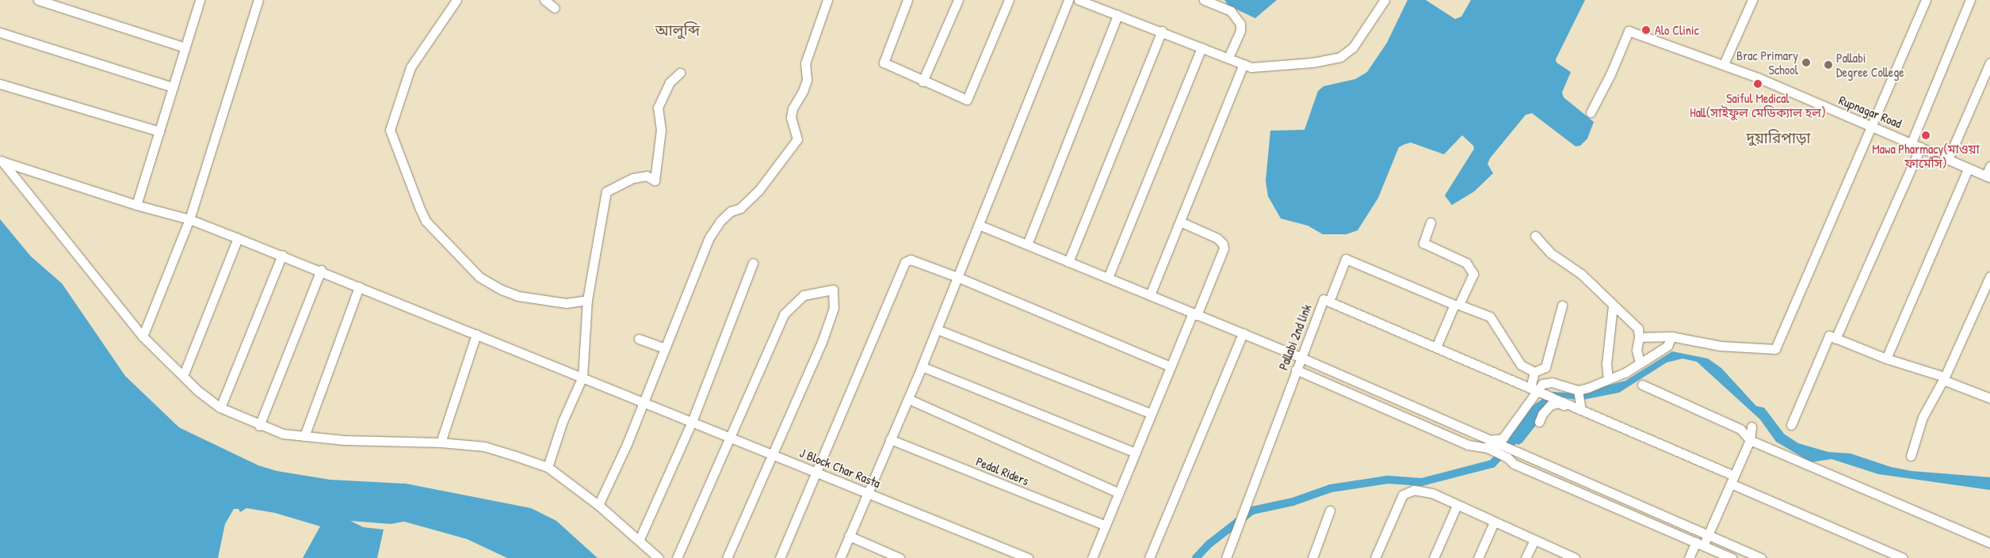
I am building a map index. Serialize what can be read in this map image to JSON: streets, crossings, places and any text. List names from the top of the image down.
{
  "streets": {
    "street": [
      "Rupnagar Road",
      "Pallabi 2nd link",
      "J Block Char Rasta",
      "Pedal Riders"
    ]
  },
  "districts": ["আলুব্দি", "দুয়ারিপাড়া"],
  "places": [
    "Alo Clinic",
    "Brac Primary School",
    "Pallabi Degree College",
    "Saiful Medical Hall(সাইফুল মেডিক্যাল হল)",
    "Mawa Pharmacy(মাওয়া ফার্মেসি)"
  ]
}
